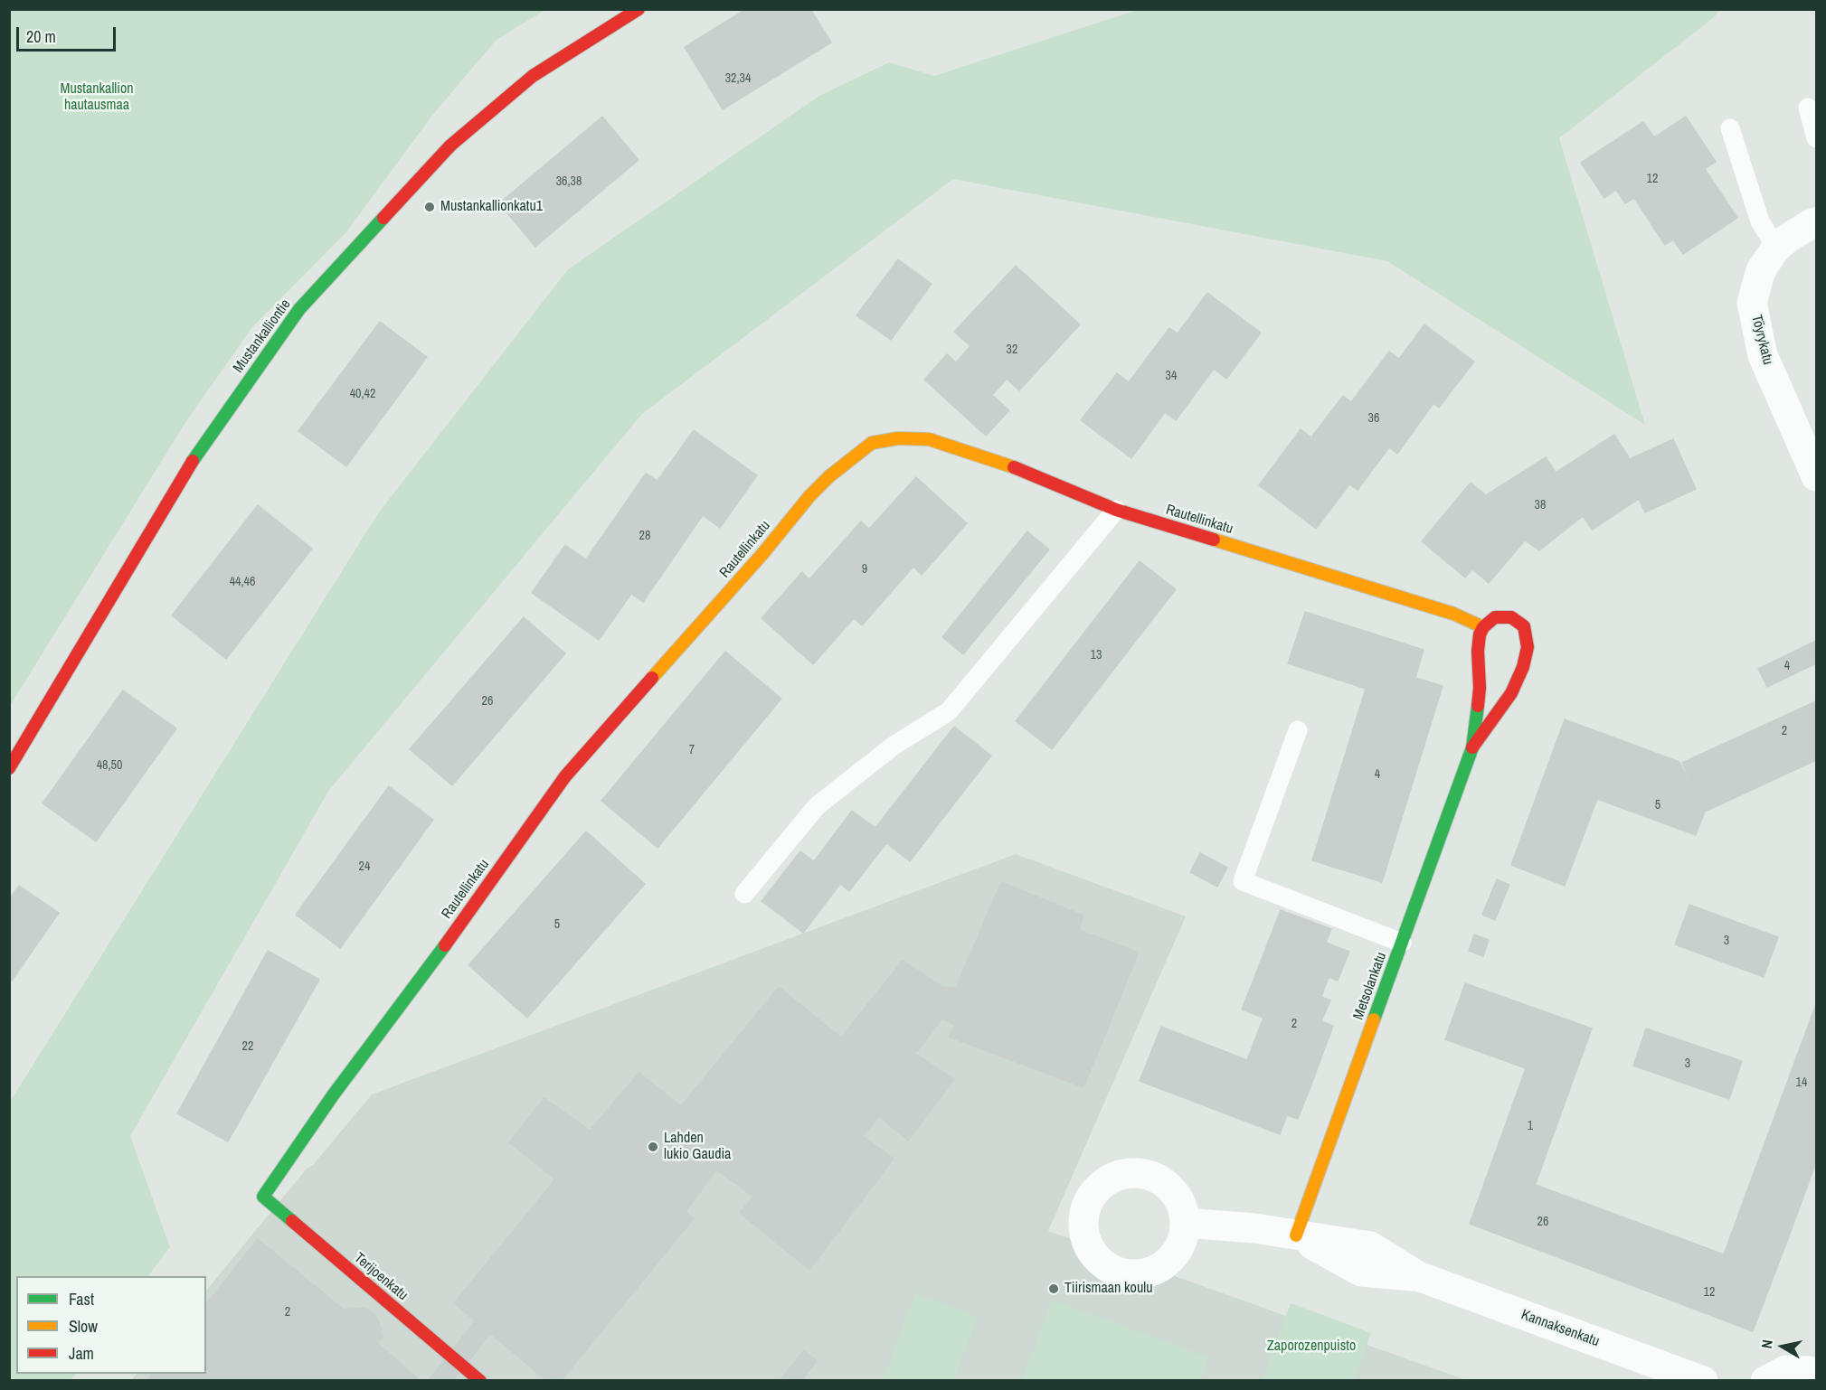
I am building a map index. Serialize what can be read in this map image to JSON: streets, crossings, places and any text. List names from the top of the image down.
{
  "streets": {
    "street": [
      "Mustankalliontie",
      "Töyrykatu",
      "Rautellinkatu",
      "Metsolankatu",
      "Terijoenkatu",
      "Kannaksenkatu"
    ]
  },
  "crossings": [
    ["Rautellinkatu", "Metsolankatu"],
    ["Rautellinkatu", "Terijoenkatu"],
    ["Metsolankatu", "Kannaksenkatu"]
  ],
  "parks": ["Mustankallion hautausmaa", "Zaporozenpuisto"],
  "places": ["Mustankallionkatu1", "Lahden lukio Gaudia", "Tiirismaan koulu"],
  "house_numbers": [
    "32,34",
    "12",
    "36,38",
    "32",
    "34",
    "40,42",
    "36",
    "38",
    "28",
    "9",
    "44,46",
    "13",
    "4",
    "26",
    "2",
    "7",
    "48,50",
    "4",
    "5",
    "24",
    "5",
    "3",
    "2",
    "22",
    "3",
    "14",
    "1",
    "26",
    "12",
    "2"
  ],
  "legend": ["Fast", "Slow", "Jam"],
  "scale_bar": "20 m",
  "north": "left"
}
